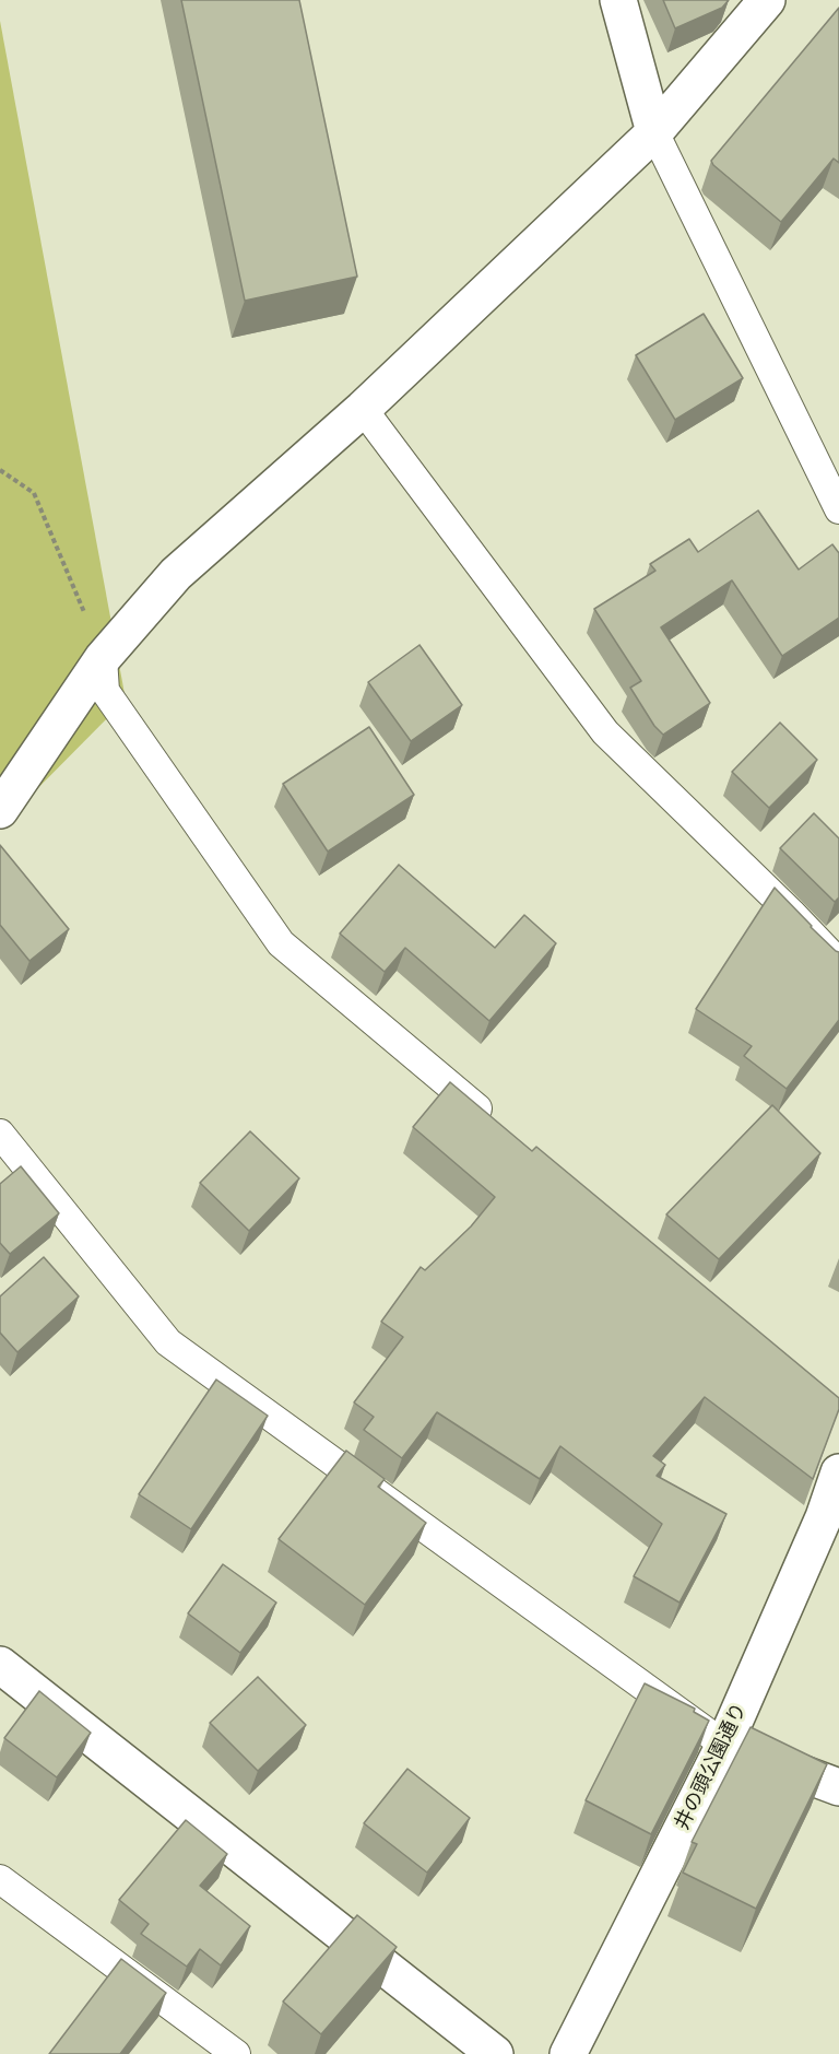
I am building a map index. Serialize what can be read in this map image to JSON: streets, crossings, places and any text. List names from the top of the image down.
{
  "streets": {
    "street": ["井の頭公園通り"]
  }
}
